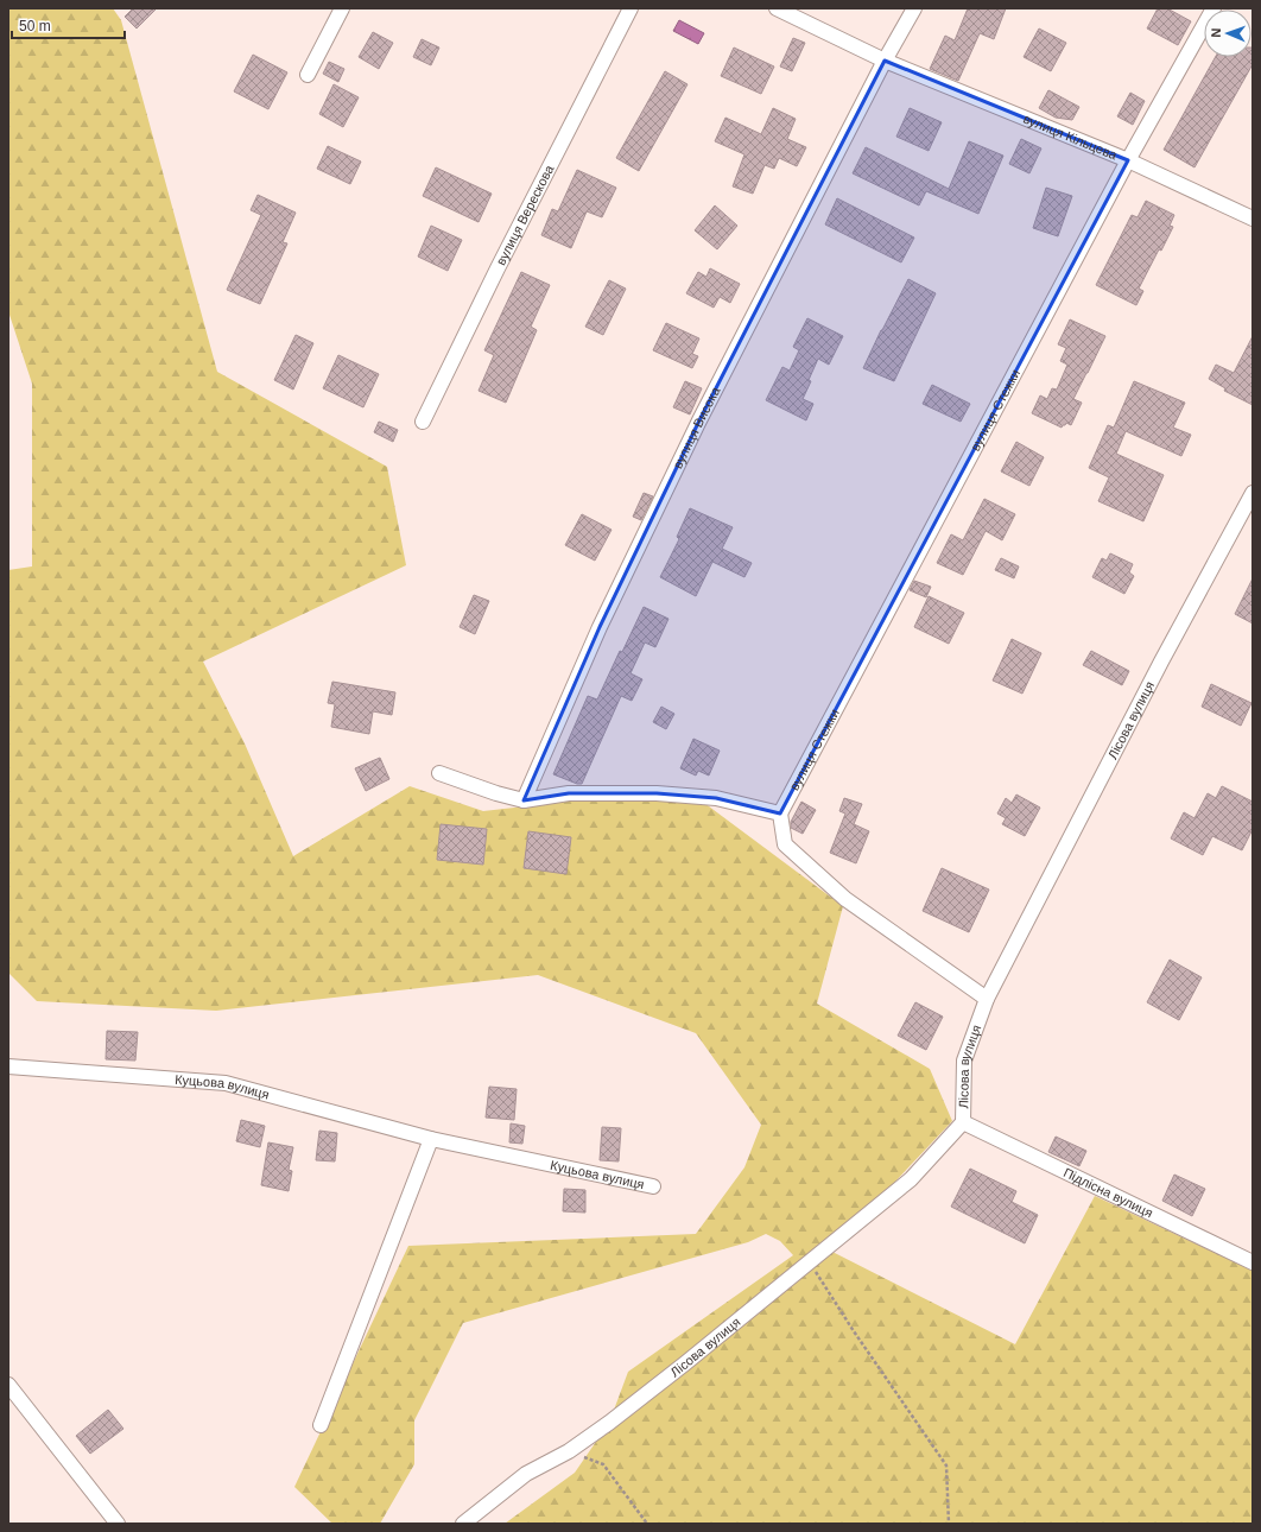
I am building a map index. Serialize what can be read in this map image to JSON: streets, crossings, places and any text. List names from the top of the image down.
{
  "streets": {
    "street": [
      "вулиця Кільцева",
      "вулиця Верескова",
      "вулиця Стежки",
      "вулиця Висока",
      "Лісова вулиця",
      "Куцьова вулиця",
      "Підлісна вулиця"
    ]
  },
  "crossings": [
    ["вулиця Кільцева", "вулиця Стежки"],
    ["вулиця Кільцева", "вулиця Висока"],
    ["Лісова вулиця", "Підлісна вулиця"]
  ],
  "scale_bar": "50 m",
  "north": "left"
}
